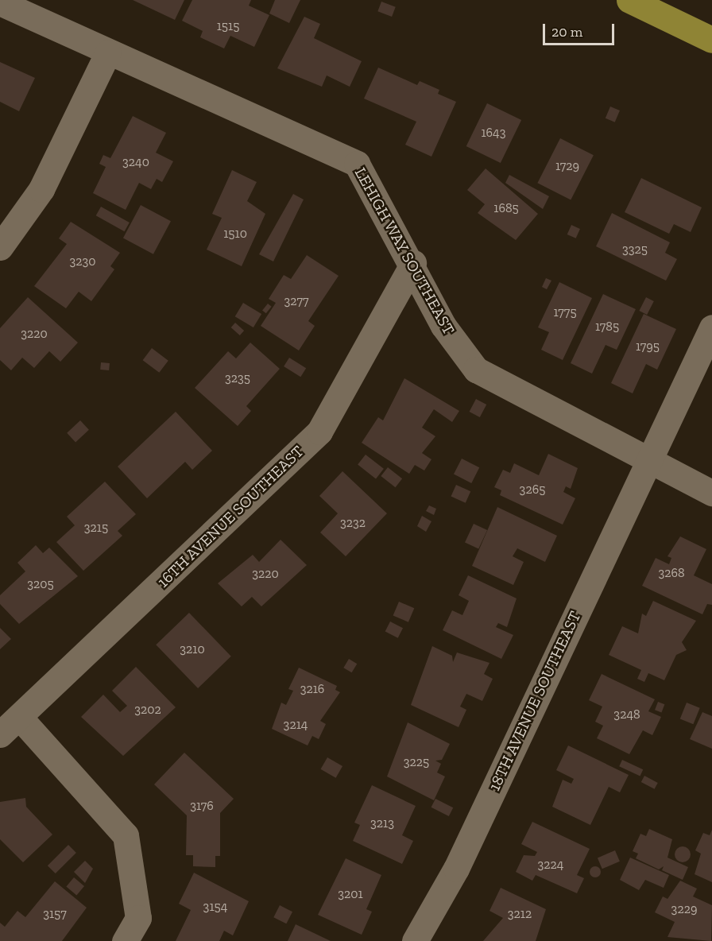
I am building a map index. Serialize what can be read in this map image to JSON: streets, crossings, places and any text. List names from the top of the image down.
{
  "streets": {
    "street": ["LEHIGH WAY SOUTHEAST", "16TH AVENUE SOUTHEAST", "18TH AVENUE SOUTHEAST"]
  },
  "crossings": [
    ["LEHIGH WAY SOUTHEAST", "16TH AVENUE SOUTHEAST"],
    ["LEHIGH WAY SOUTHEAST", "18TH AVENUE SOUTHEAST"]
  ],
  "house_numbers": [
    "1515",
    "1643",
    "3240",
    "1729",
    "1685",
    "1510",
    "3325",
    "3230",
    "3277",
    "1775",
    "1785",
    "3220",
    "1795",
    "3235",
    "3265",
    "3232",
    "3215",
    "3268",
    "3220",
    "3205",
    "3210",
    "3216",
    "3202",
    "3248",
    "3214",
    "3225",
    "3176",
    "3213",
    "3224",
    "3201",
    "3154",
    "3229",
    "3157",
    "3212"
  ],
  "scale_bar": "20 m"
}
